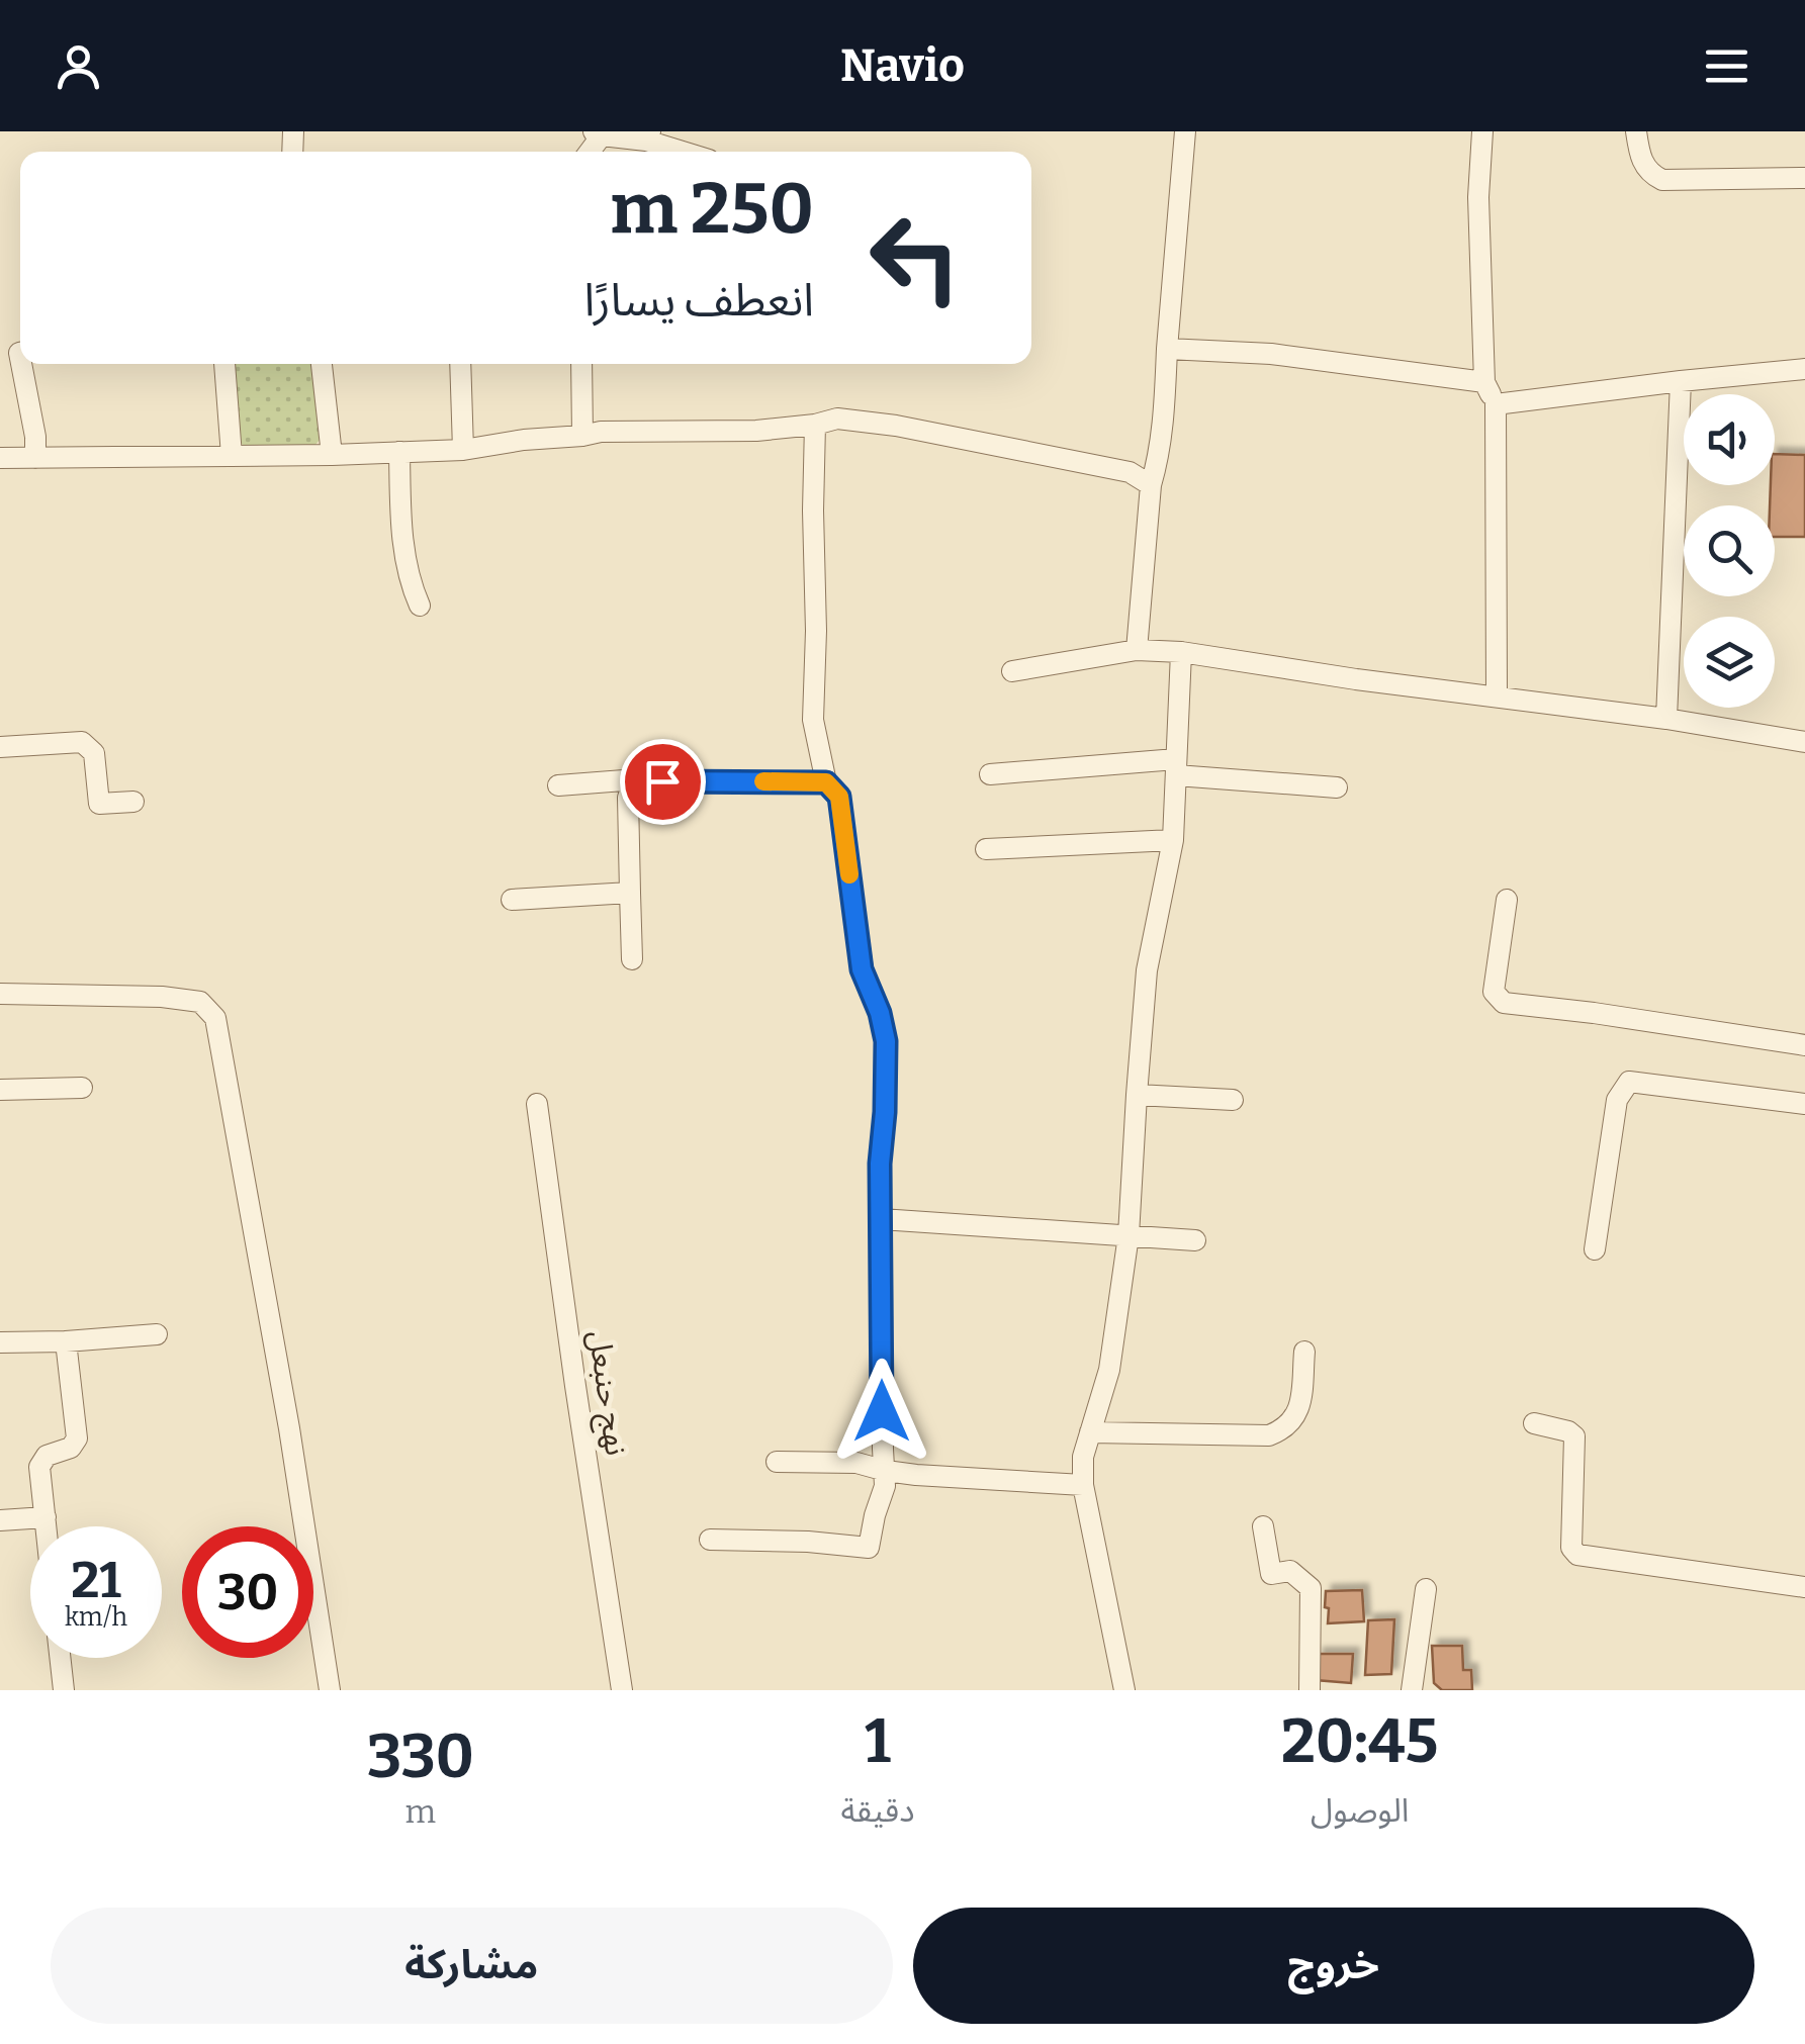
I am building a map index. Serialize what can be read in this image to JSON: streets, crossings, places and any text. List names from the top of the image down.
{
  "streets": {
    "street": ["نهج حنبعل"]
  },
  "page": {
    "header": "Navio",
    "turn": ["250 m", "انعطف يسارًا"],
    "speed": "21 km/h",
    "limit": "30",
    "eta": [
      "20:45",
      "الوصول",
      "1",
      "دقيقة",
      "330",
      "m"
    ],
    "buttons": ["خروج", "مشاركة"]
  }
}
